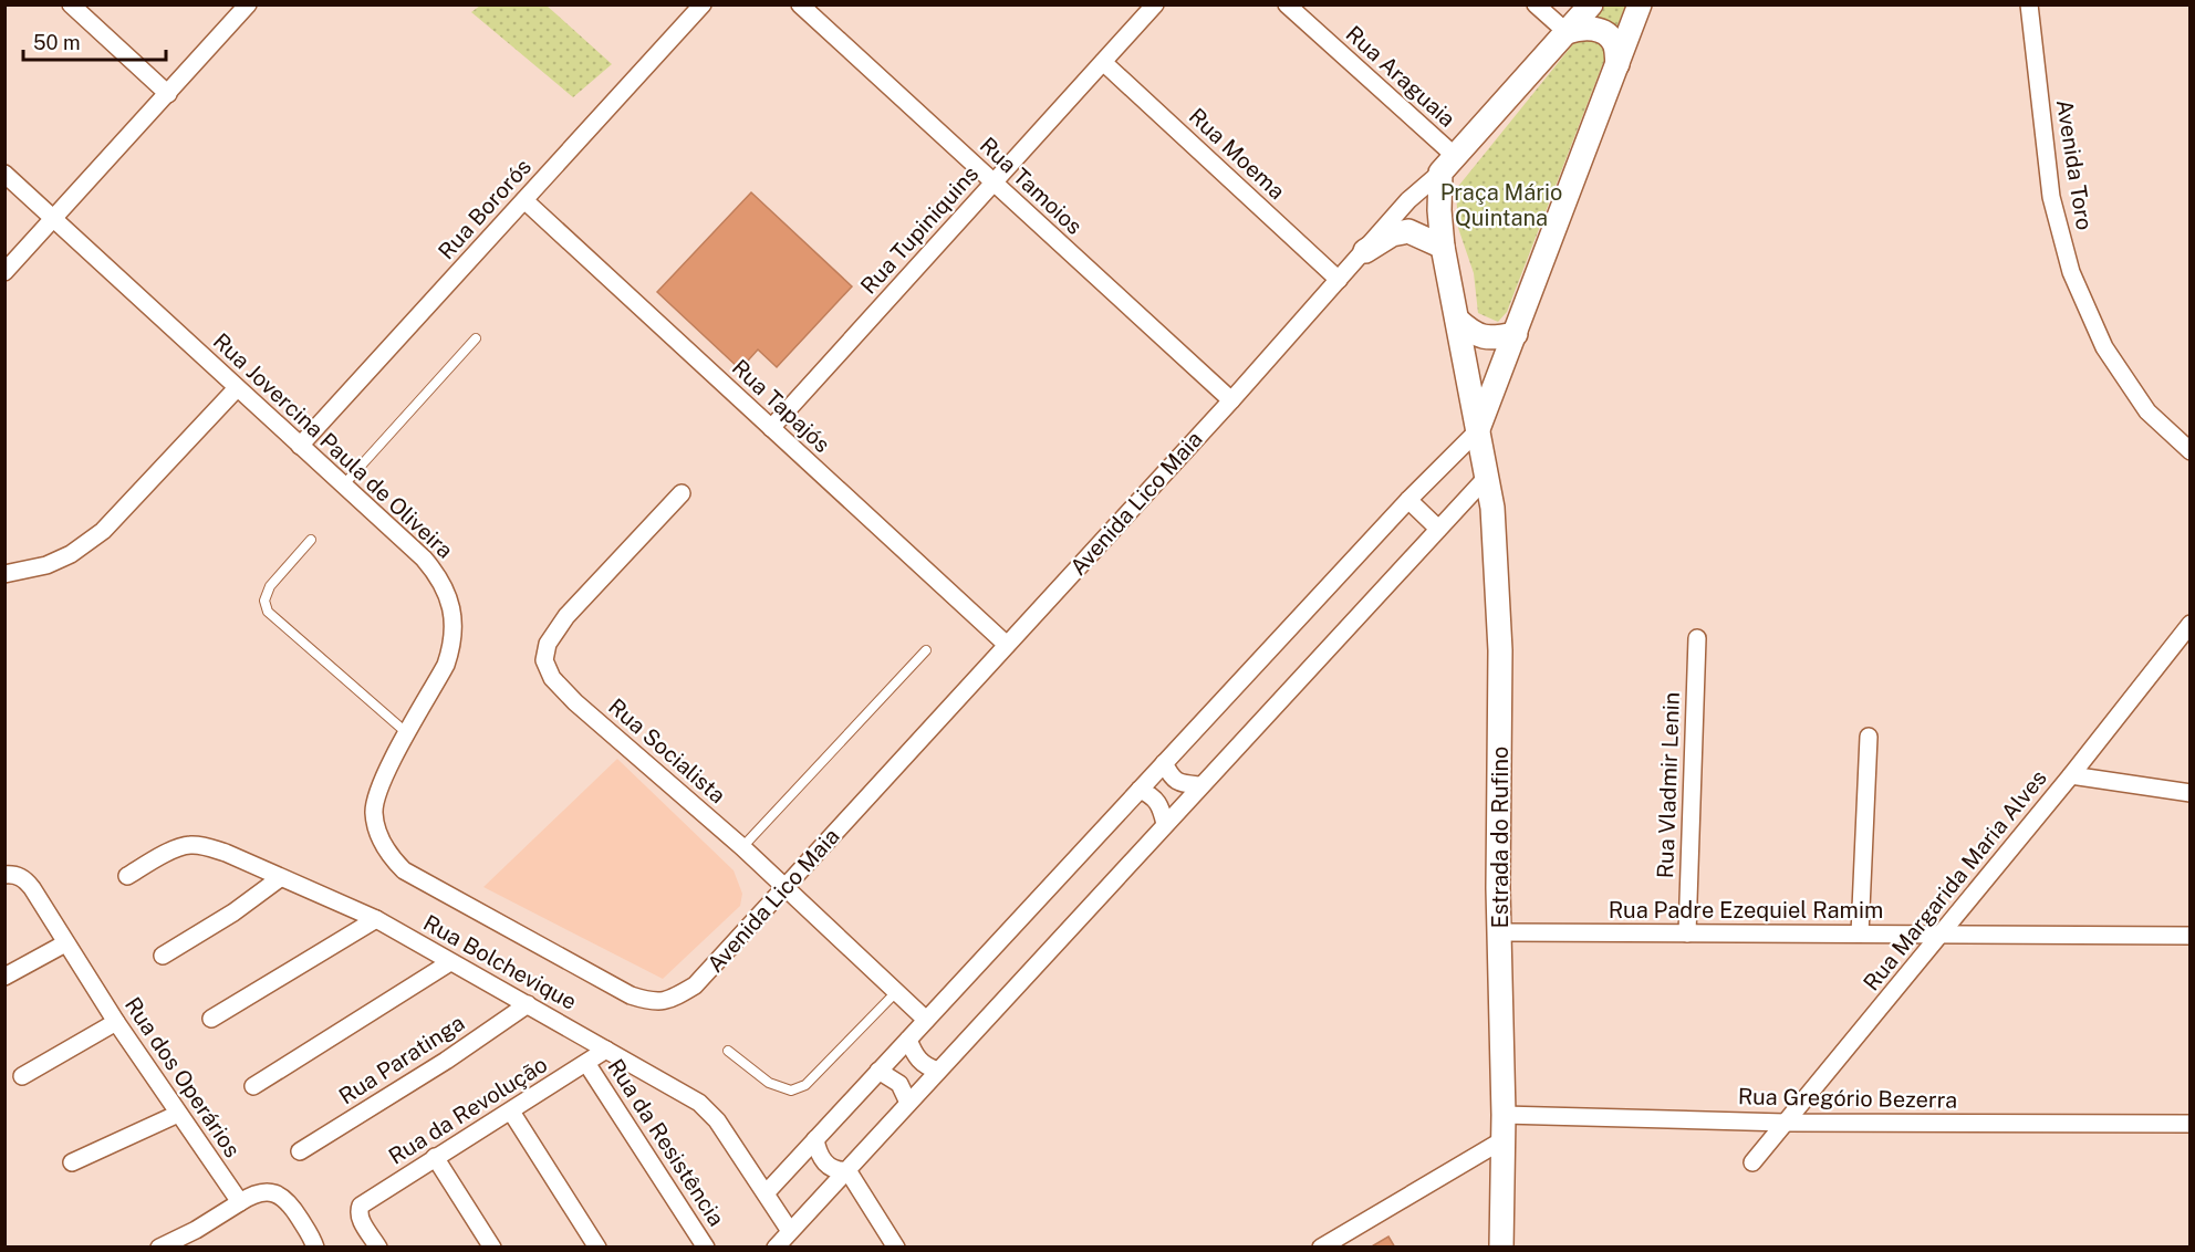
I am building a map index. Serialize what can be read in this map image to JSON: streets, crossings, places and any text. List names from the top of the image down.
{
  "streets": {
    "street": [
      "Rua Araguaia",
      "Rua Moema",
      "Avenida Toro",
      "Rua Tamoios",
      "Rua Bororós",
      "Rua Tupiniquins",
      "Rua Tapajós",
      "Rua Jovercina Paula de Oliveira",
      "Avenida Lico Maia",
      "Rua Socialista",
      "Rua Vladmir Lenin",
      "Estrada do Rufino",
      "Rua Margarida Maria Alves",
      "Rua Padre Ezequiel Ramim",
      "Rua Bolchevique",
      "Rua Paratinga",
      "Rua dos Operários",
      "Rua Gregório Bezerra",
      "Rua da Revolução",
      "Rua da Resistência"
    ]
  },
  "crossings": [
    ["Rua Araguaia", "Avenida Lico Maia"],
    ["Rua Araguaia", "Estrada do Rufino"],
    ["Rua Moema", "Rua Tupiniquins"],
    ["Rua Moema", "Avenida Lico Maia"],
    ["Rua Tamoios", "Rua Tupiniquins"],
    ["Rua Tamoios", "Avenida Lico Maia"],
    ["Rua Bororós", "Rua Tapajós"],
    ["Rua Bororós", "Rua Jovercina Paula de Oliveira"],
    ["Rua Tupiniquins", "Rua Tapajós"],
    ["Rua Tapajós", "Avenida Lico Maia"],
    ["Rua Jovercina Paula de Oliveira", "Avenida Lico Maia"],
    ["Avenida Lico Maia", "Rua Socialista"],
    ["Avenida Lico Maia", "Estrada do Rufino"],
    ["Rua Vladmir Lenin", "Rua Padre Ezequiel Ramim"],
    ["Estrada do Rufino", "Rua Padre Ezequiel Ramim"],
    ["Estrada do Rufino", "Rua Gregório Bezerra"],
    ["Rua Margarida Maria Alves", "Rua Padre Ezequiel Ramim"],
    ["Rua Margarida Maria Alves", "Rua Gregório Bezerra"],
    ["Rua Bolchevique", "Rua Paratinga"],
    ["Rua Bolchevique", "Rua da Revolução"],
    ["Rua da Revolução", "Rua da Resistência"]
  ],
  "parks": ["Praça Mário Quintana"],
  "scale_bar": "50 m"
}
